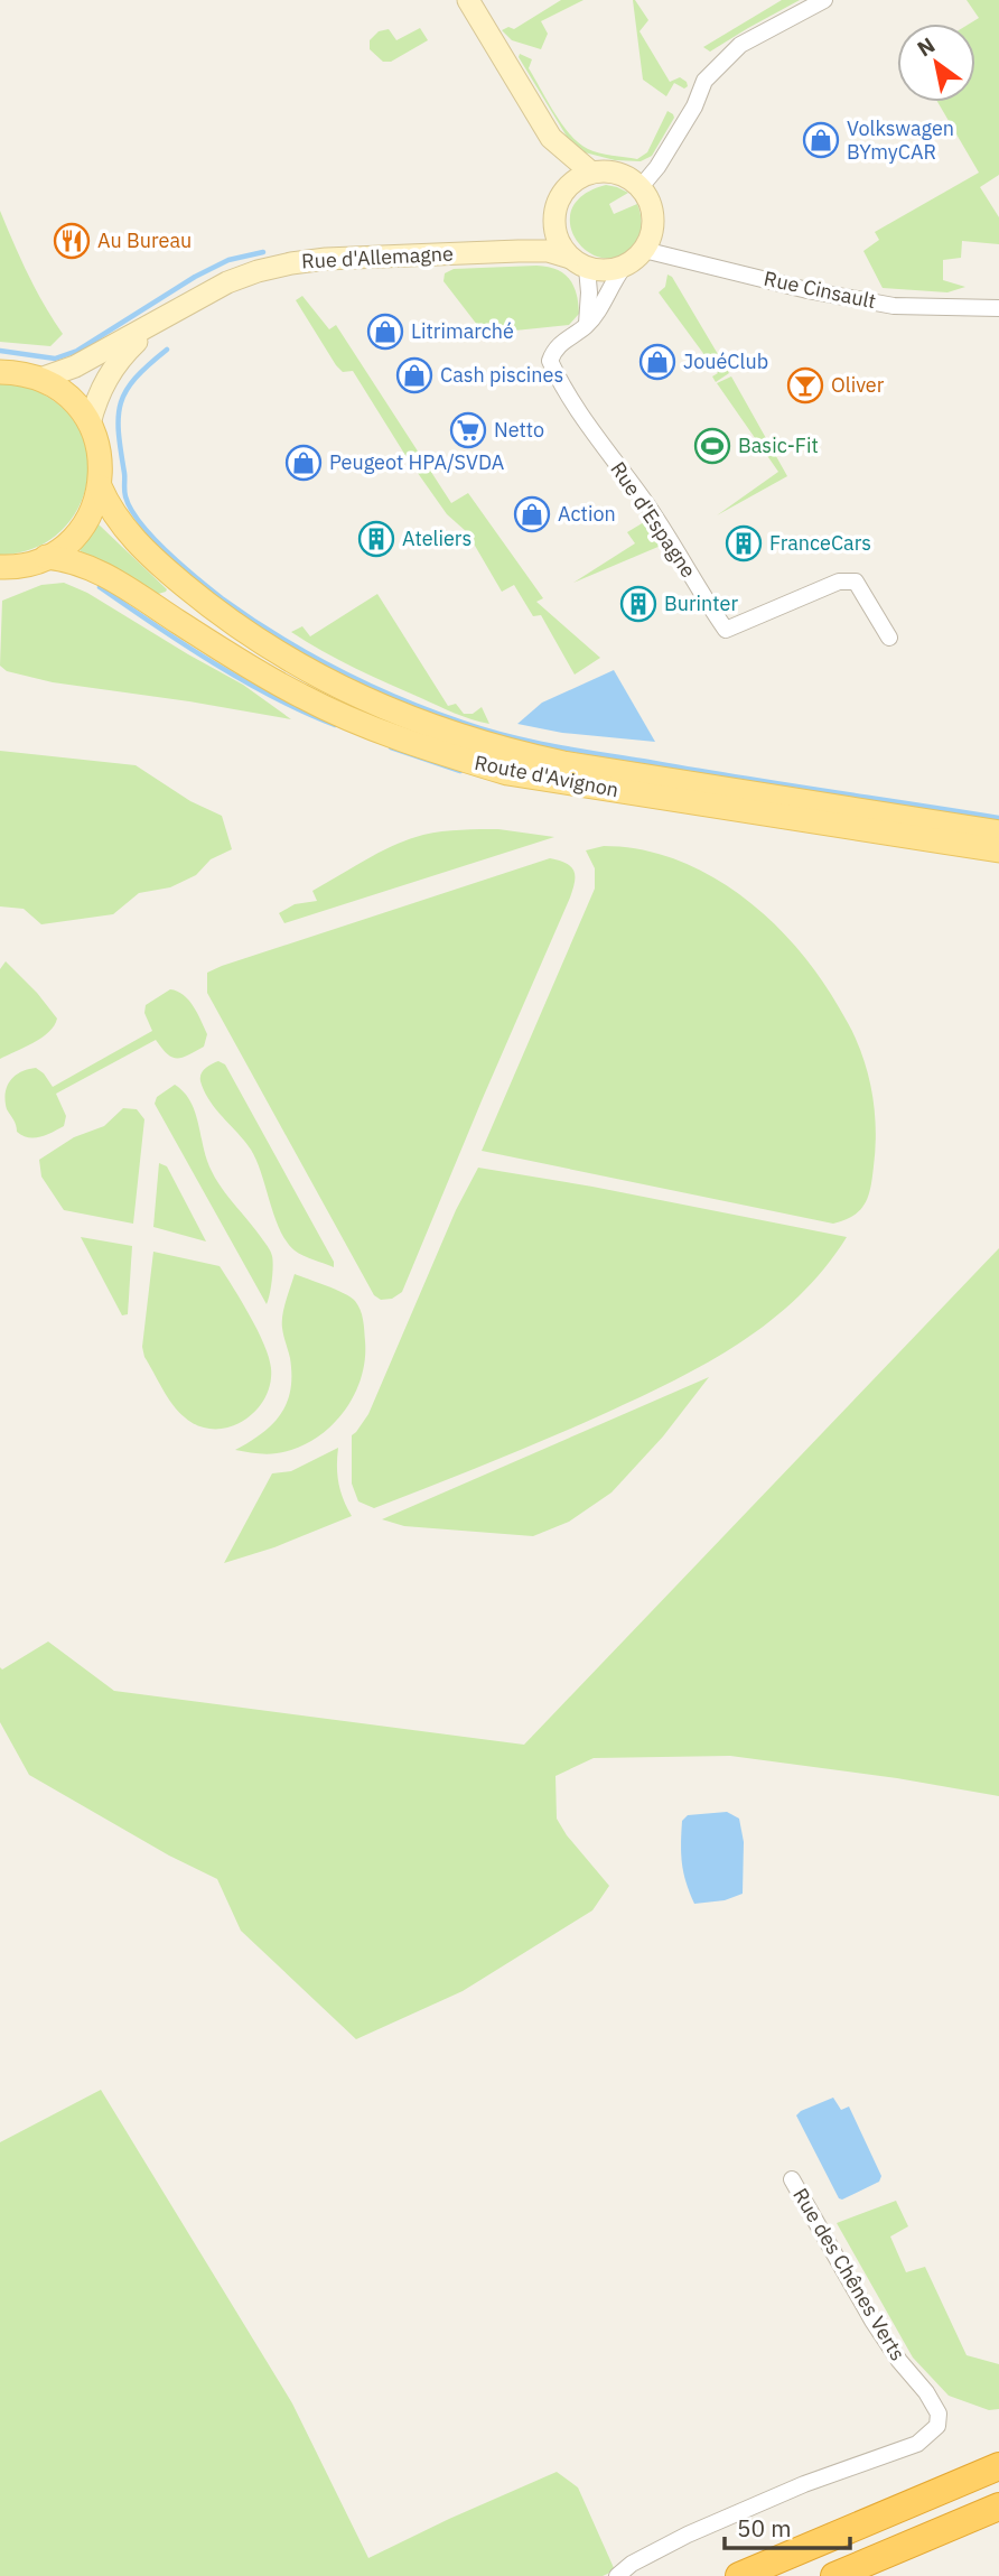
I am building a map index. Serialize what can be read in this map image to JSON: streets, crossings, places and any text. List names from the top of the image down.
{
  "streets": {
    "main road": ["Route d'Avignon"],
    "street": [
      "Rue d'Allemagne",
      "Rue Cinsault",
      "Rue d'Espagne",
      "Rue des Chênes Verts"
    ]
  },
  "crossings": [
    ["Rue d'Allemagne", "Rue Cinsault"],
    ["Rue d'Allemagne", "Rue d'Espagne"],
    ["Rue Cinsault", "Rue d'Espagne"]
  ],
  "places": {
    "shop": [
      "Volkswagen BYmyCAR",
      "Litrimarché",
      "JouéClub",
      "Cash piscines",
      "Peugeot HPA/SVDA",
      "Action"
    ],
    "restaurant": ["Au Bureau"],
    "bar": ["Oliver"],
    "supermarket": ["Netto"],
    "sports": ["Basic-Fit"],
    "building": ["Ateliers", "FranceCars", "Burinter"]
  },
  "scale_bar": "50 m",
  "north": "top left"
}
